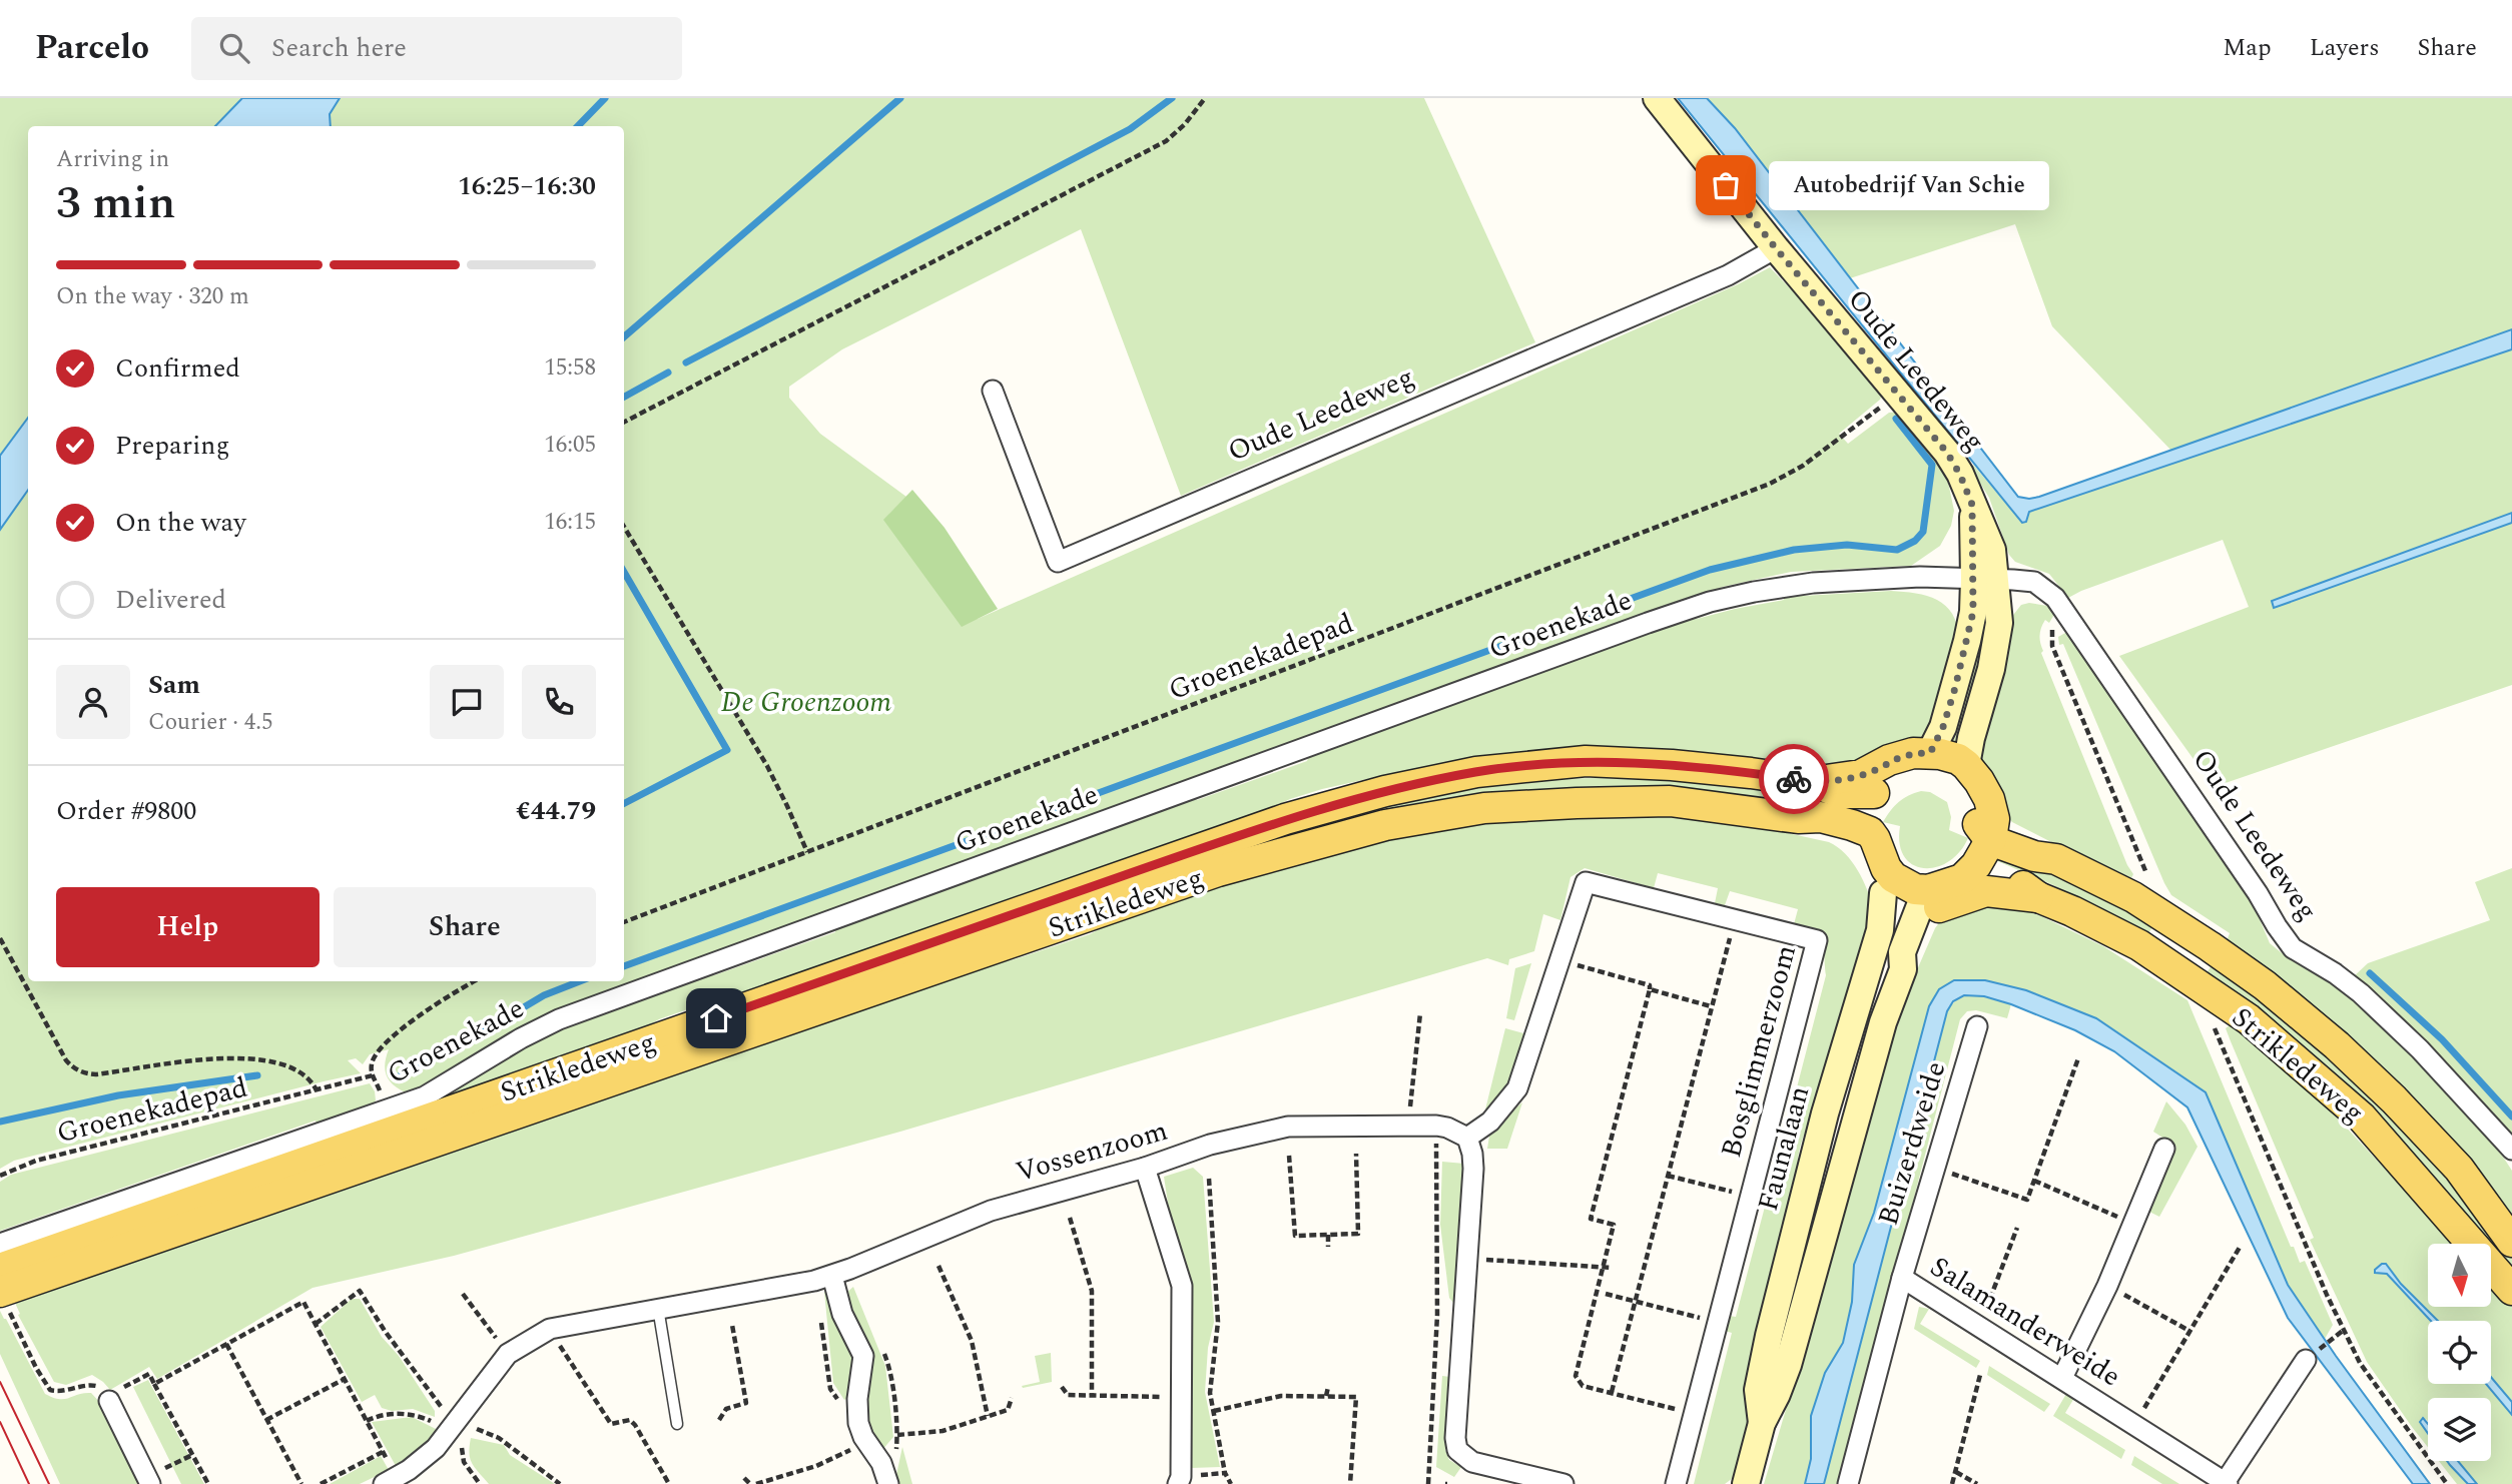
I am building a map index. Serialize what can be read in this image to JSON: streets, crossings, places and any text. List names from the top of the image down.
{
  "streets": {
    "main road": ["Strikledeweg"],
    "street": [
      "Oude Leedeweg",
      "Groenekade",
      "Bosglimmerzoom",
      "Buizerdweide",
      "Faunalaan",
      "Vossenzoom",
      "Salamanderweide"
    ],
    "path": ["Groenekadepad"]
  },
  "crossings": [
    ["Oude Leedeweg", "Groenekade"],
    ["Oude Leedeweg", "Groenekadepad"],
    ["Oude Leedeweg", "Strikledeweg"],
    ["Strikledeweg", "Faunalaan"],
    ["Bosglimmerzoom", "Vossenzoom"],
    ["Buizerdweide", "Salamanderweide"]
  ],
  "parks": ["De Groenzoom"],
  "places": ["Autobedrijf Van Schie"],
  "north": "bottom",
  "page": {
    "header": "Parcelo",
    "search": "Search here",
    "nav": ["Map", "Layers", "Share"],
    "heading": ["3 min", "Arriving in", "16:25–16:30"],
    "panel": [
      "Sam",
      "Courier · 4.5",
      "Order #9800",
      "€44.79"
    ],
    "bubble": "Autobedrijf Van Schie",
    "bar": "On the way · 320 m",
    "list": [
      ["Confirmed", "15:58"],
      ["Preparing", "16:05"],
      ["On the way", "16:15"],
      "Delivered"
    ],
    "buttons": ["Help", "Share"]
  }
}
